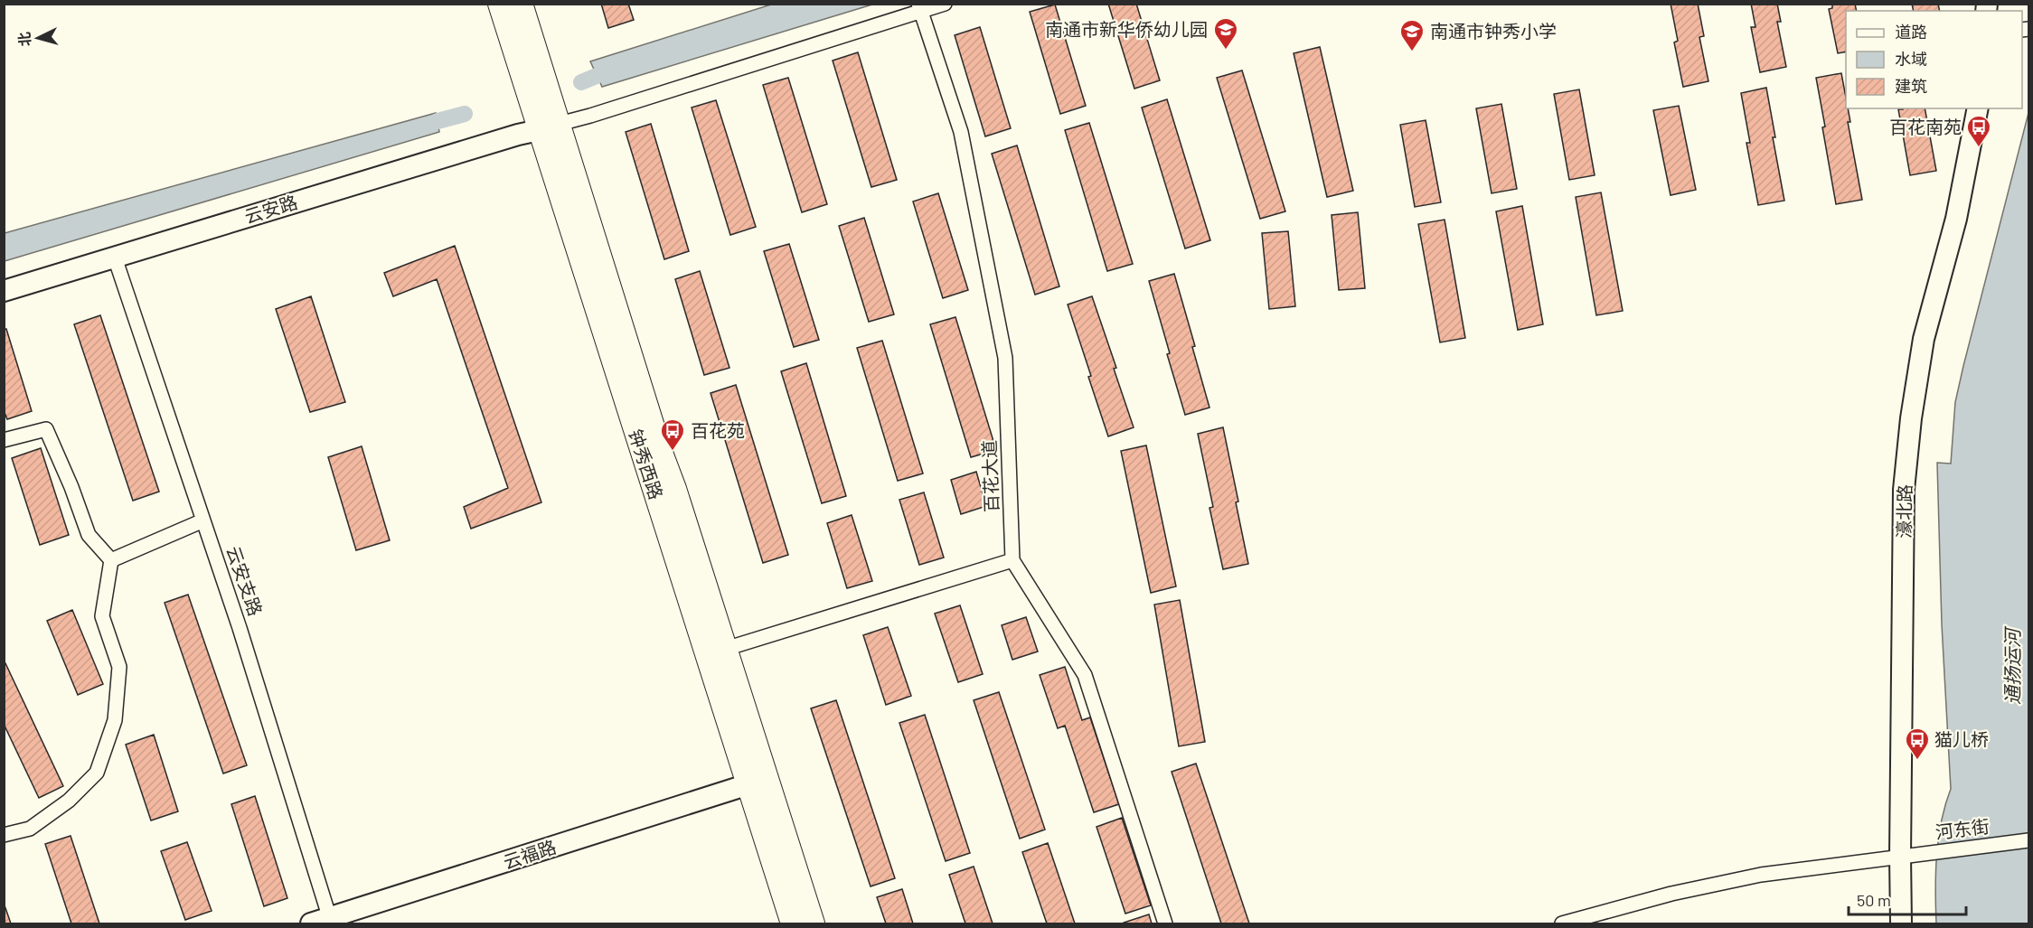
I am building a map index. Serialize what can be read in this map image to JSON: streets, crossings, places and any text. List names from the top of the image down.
{
  "streets": {
    "main road": ["钟秀西路"],
    "street": [
      "云安路",
      "百花大道",
      "濠北路",
      "云安支路",
      "河东街",
      "云福路"
    ]
  },
  "crossings": [
    ["云安路", "钟秀西路"],
    ["云安路", "云安支路"],
    ["钟秀西路", "云福路"],
    ["濠北路", "河东街"],
    ["云安支路", "云福路"]
  ],
  "water": ["通扬运河"],
  "places": {
    "school or university": ["南通市新华侨幼儿园", "南通市钟秀小学"],
    "bus stop": ["百花南苑", "百花苑", "猫儿桥"]
  },
  "legend": ["道路", "水域", "建筑"],
  "scale_bar": "50 m",
  "north": "left"
}
